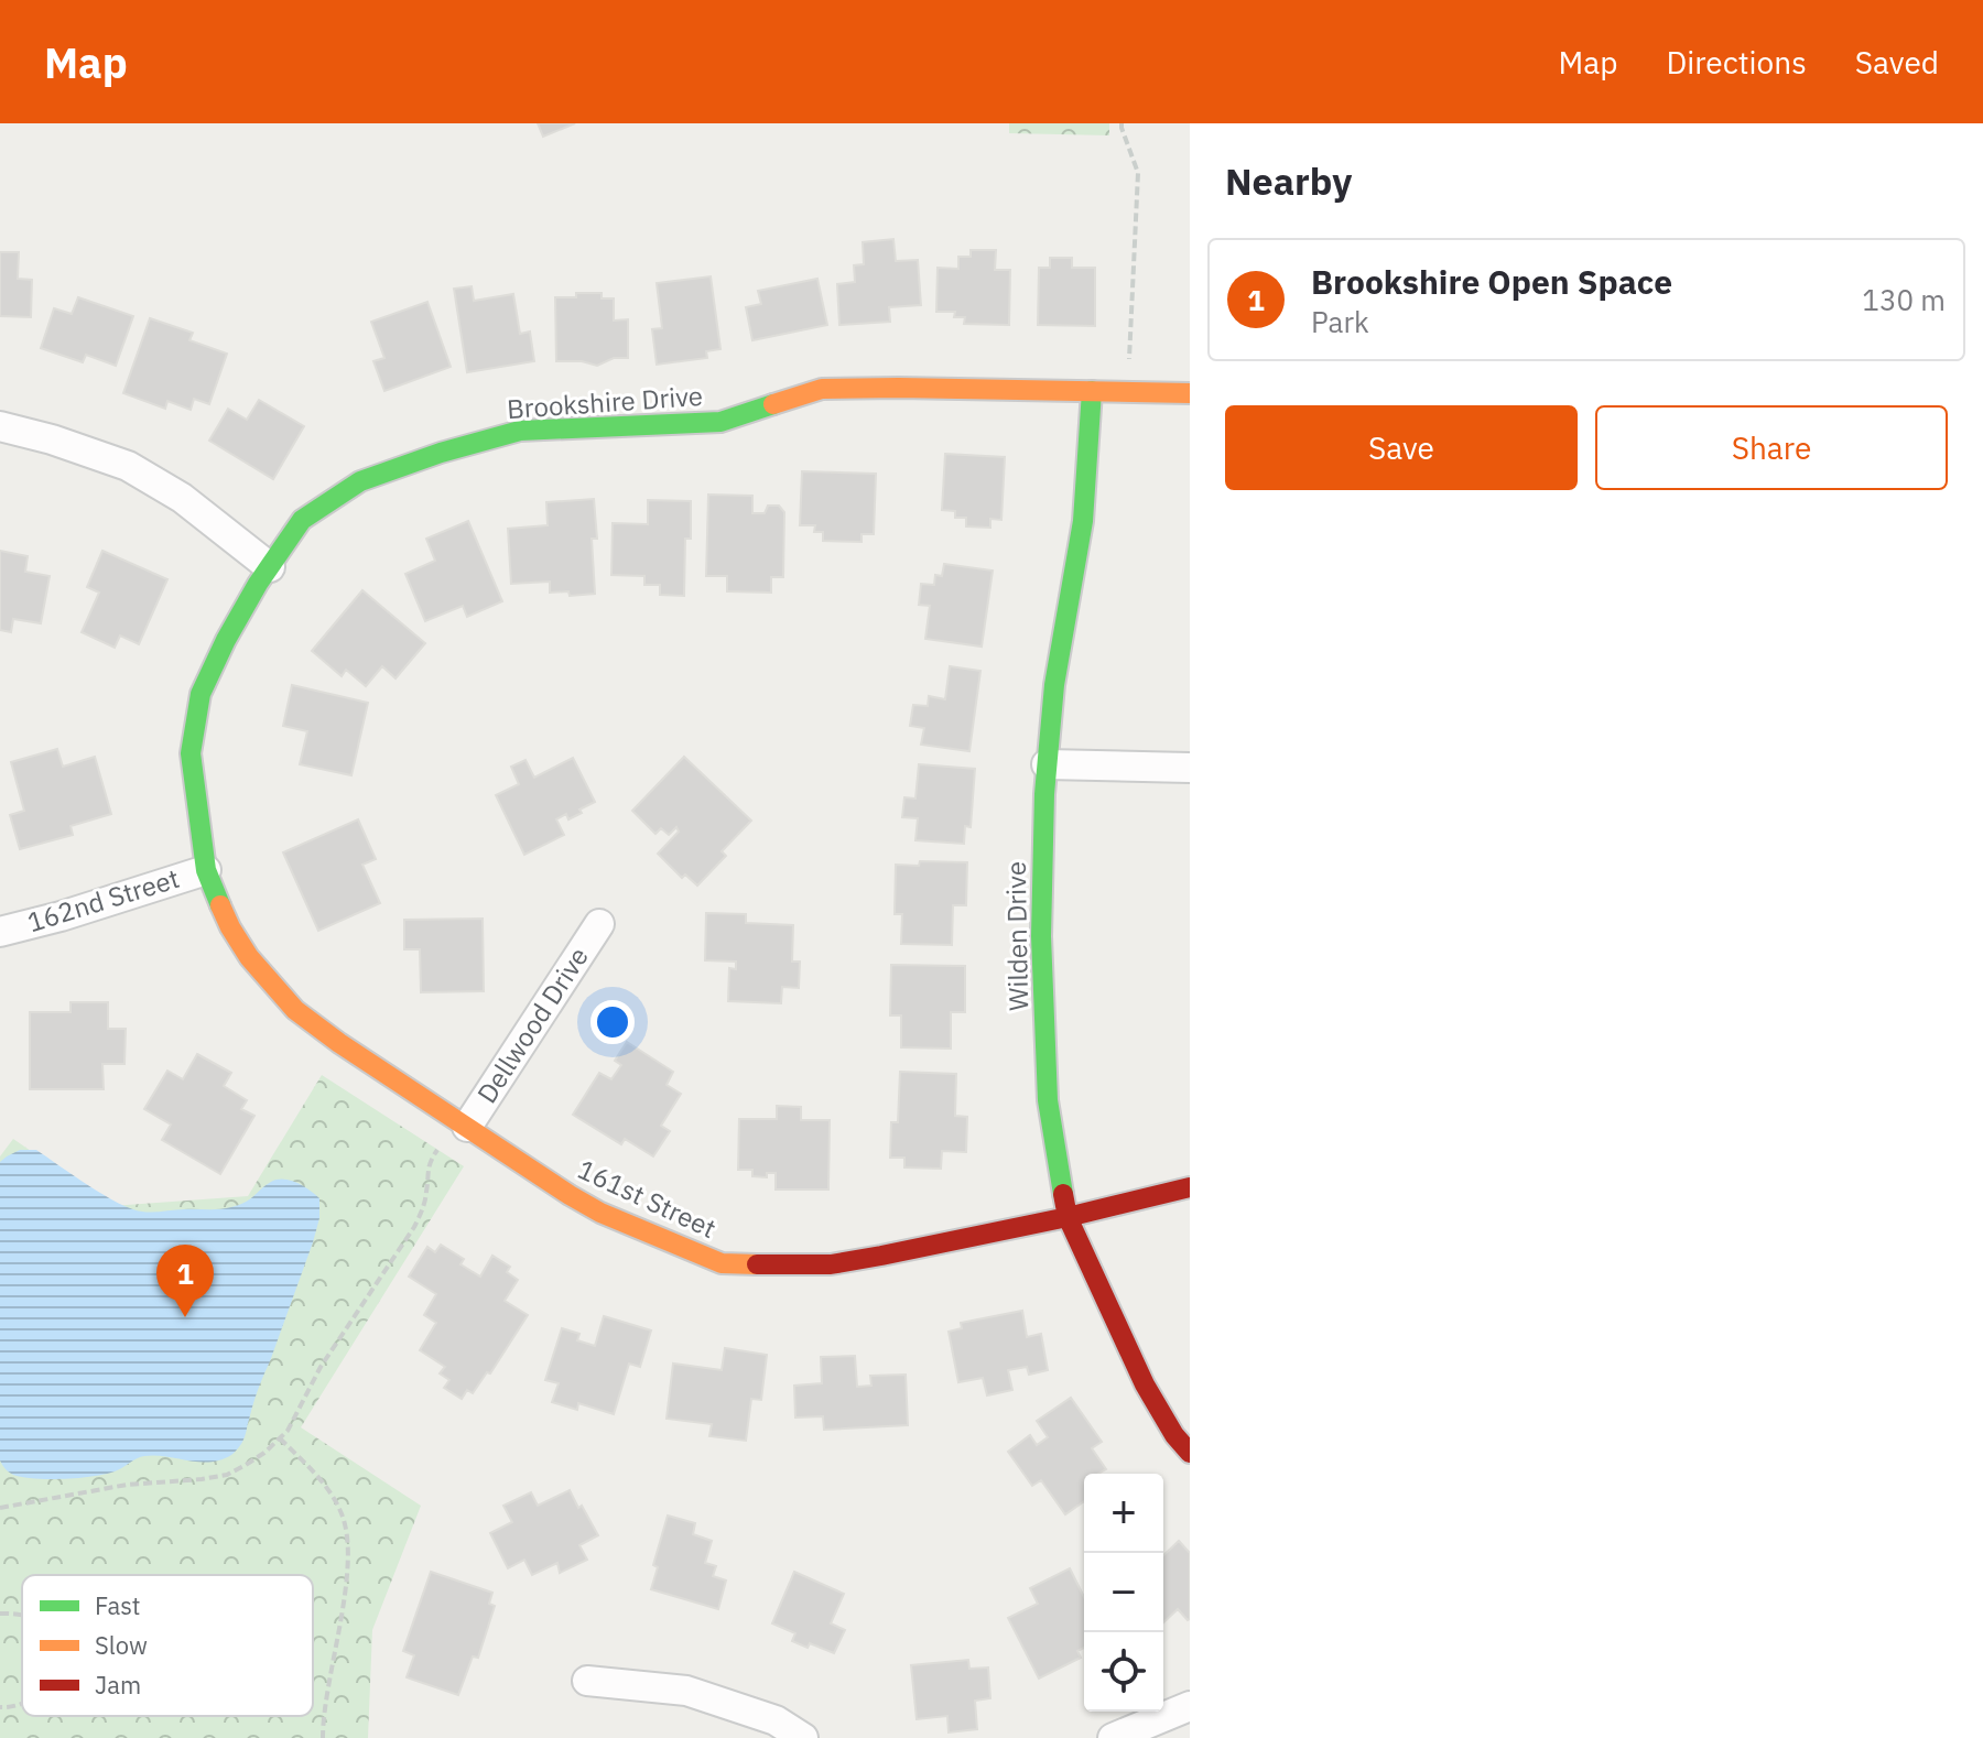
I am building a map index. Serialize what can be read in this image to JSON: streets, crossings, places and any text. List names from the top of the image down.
{
  "streets": {
    "street": [
      "Brookshire Drive",
      "162nd Street",
      "Wilden Drive",
      "Dellwood Drive",
      "161st Street"
    ]
  },
  "crossings": [
    ["Brookshire Drive", "162nd Street"],
    ["Brookshire Drive", "Wilden Drive"],
    ["Brookshire Drive", "161st Street"],
    ["162nd Street", "161st Street"],
    ["Wilden Drive", "161st Street"],
    ["Dellwood Drive", "161st Street"]
  ],
  "legend": ["Fast", "Slow", "Jam"],
  "page": {
    "header": "Map",
    "nav": ["Map", "Directions", "Saved"],
    "heading": "Nearby",
    "list": [
      {
        "mark": "1",
        "name": "Brookshire Open Space",
        "note": "Park",
        "value": "130 m"
      }
    ],
    "buttons": ["Save", "Share"],
    "pins": "1",
    "map_buttons": ["+", "−"]
  }
}
